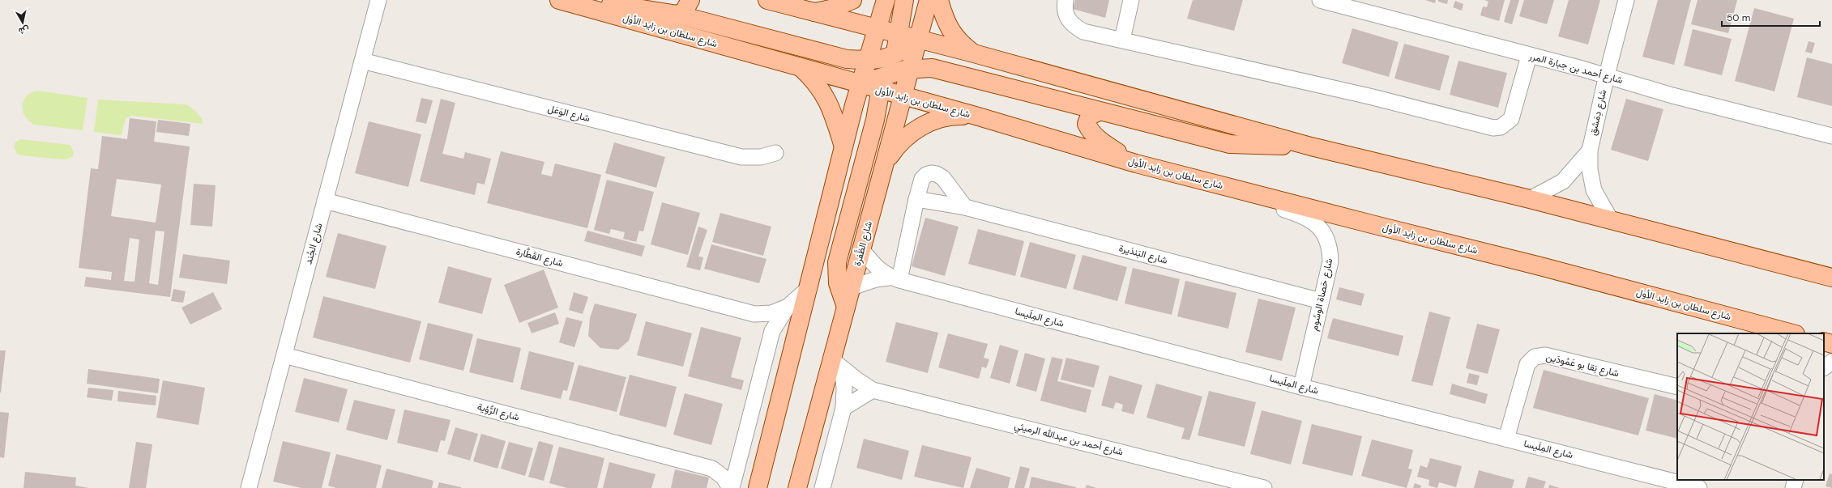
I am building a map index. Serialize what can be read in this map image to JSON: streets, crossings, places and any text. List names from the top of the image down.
{
  "streets": {
    "main road": ["شارع سلطان بن زايد الأول", "شارع الظَّفرة"],
    "street": [
      "شارع أحمد بن جبارة المرر",
      "شارع دِمَشق",
      "شارع الوَعَل",
      "شارع الجُند",
      "شارع البَندَيرة",
      "شارع القَطَّارة",
      "شارع حَصاة الوسُوم",
      "شارع المِلَيسا",
      "شارع نِقا بو عَمُودَين",
      "شارع الرُّؤية",
      "شارع أحمد بن عبدالله الرميثي"
    ]
  },
  "crossings": [
    ["شارع سلطان بن زايد الأول", "شارع الظَّفرة"],
    ["شارع سلطان بن زايد الأول", "شارع حَصاة الوسُوم"],
    ["شارع أحمد بن جبارة المرر", "شارع دِمَشق"],
    ["شارع الوَعَل", "شارع الجُند"],
    ["شارع الجُند", "شارع القَطَّارة"],
    ["شارع الجُند", "شارع الرُّؤية"],
    ["شارع الظَّفرة", "شارع المِلَيسا"],
    ["شارع الظَّفرة", "شارع أحمد بن عبدالله الرميثي"],
    ["شارع البَندَيرة", "شارع حَصاة الوسُوم"],
    ["شارع حَصاة الوسُوم", "شارع المِلَيسا"],
    ["شارع المِلَيسا", "شارع نِقا بو عَمُودَين"]
  ],
  "scale_bar": "50 m",
  "north": "bottom"
}
